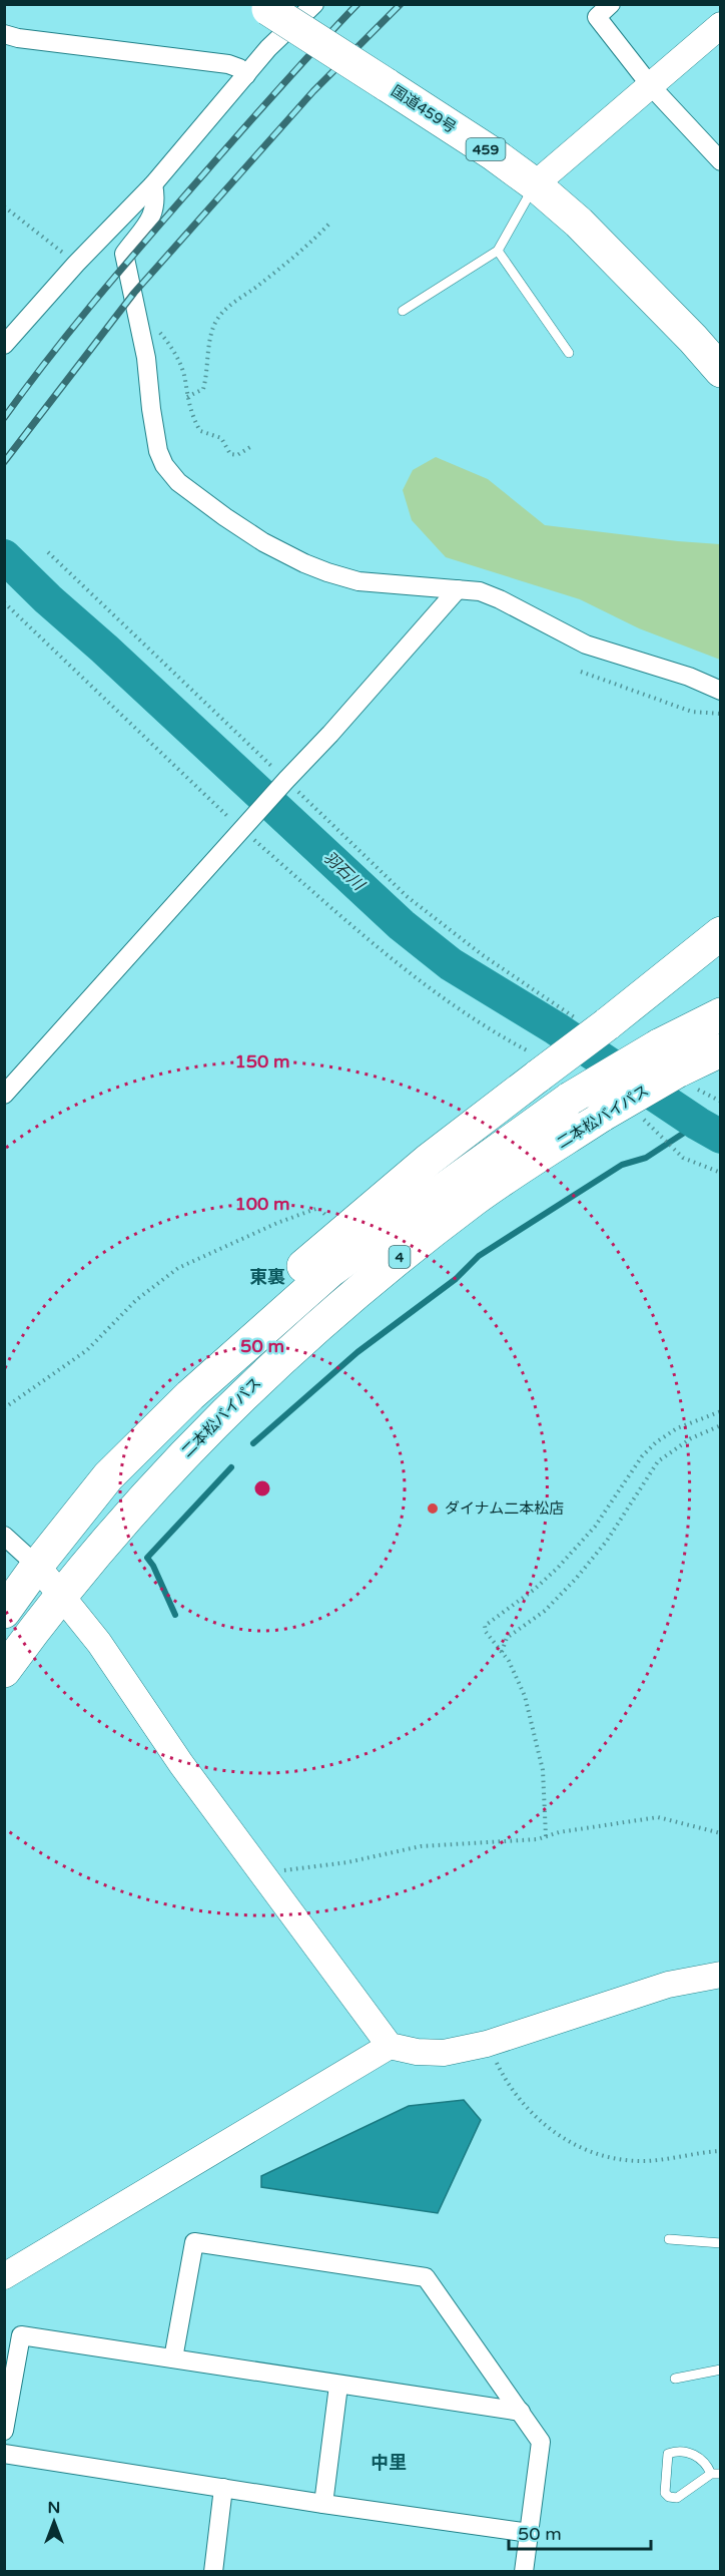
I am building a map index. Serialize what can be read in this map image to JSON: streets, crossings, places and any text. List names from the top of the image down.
{
  "streets": {
    "highway": [
      "国道459号",
      "459",
      "二本松バイパス",
      "4"
    ]
  },
  "crossings": [
    ["国道459号", "459"]
  ],
  "districts": ["東裏", "中里"],
  "water": ["羽石川"],
  "places": ["ダイナム二本松店"],
  "scale_bar": "50 m",
  "north": "top",
  "rings": ["150 m", "100 m", "50 m"]
}
